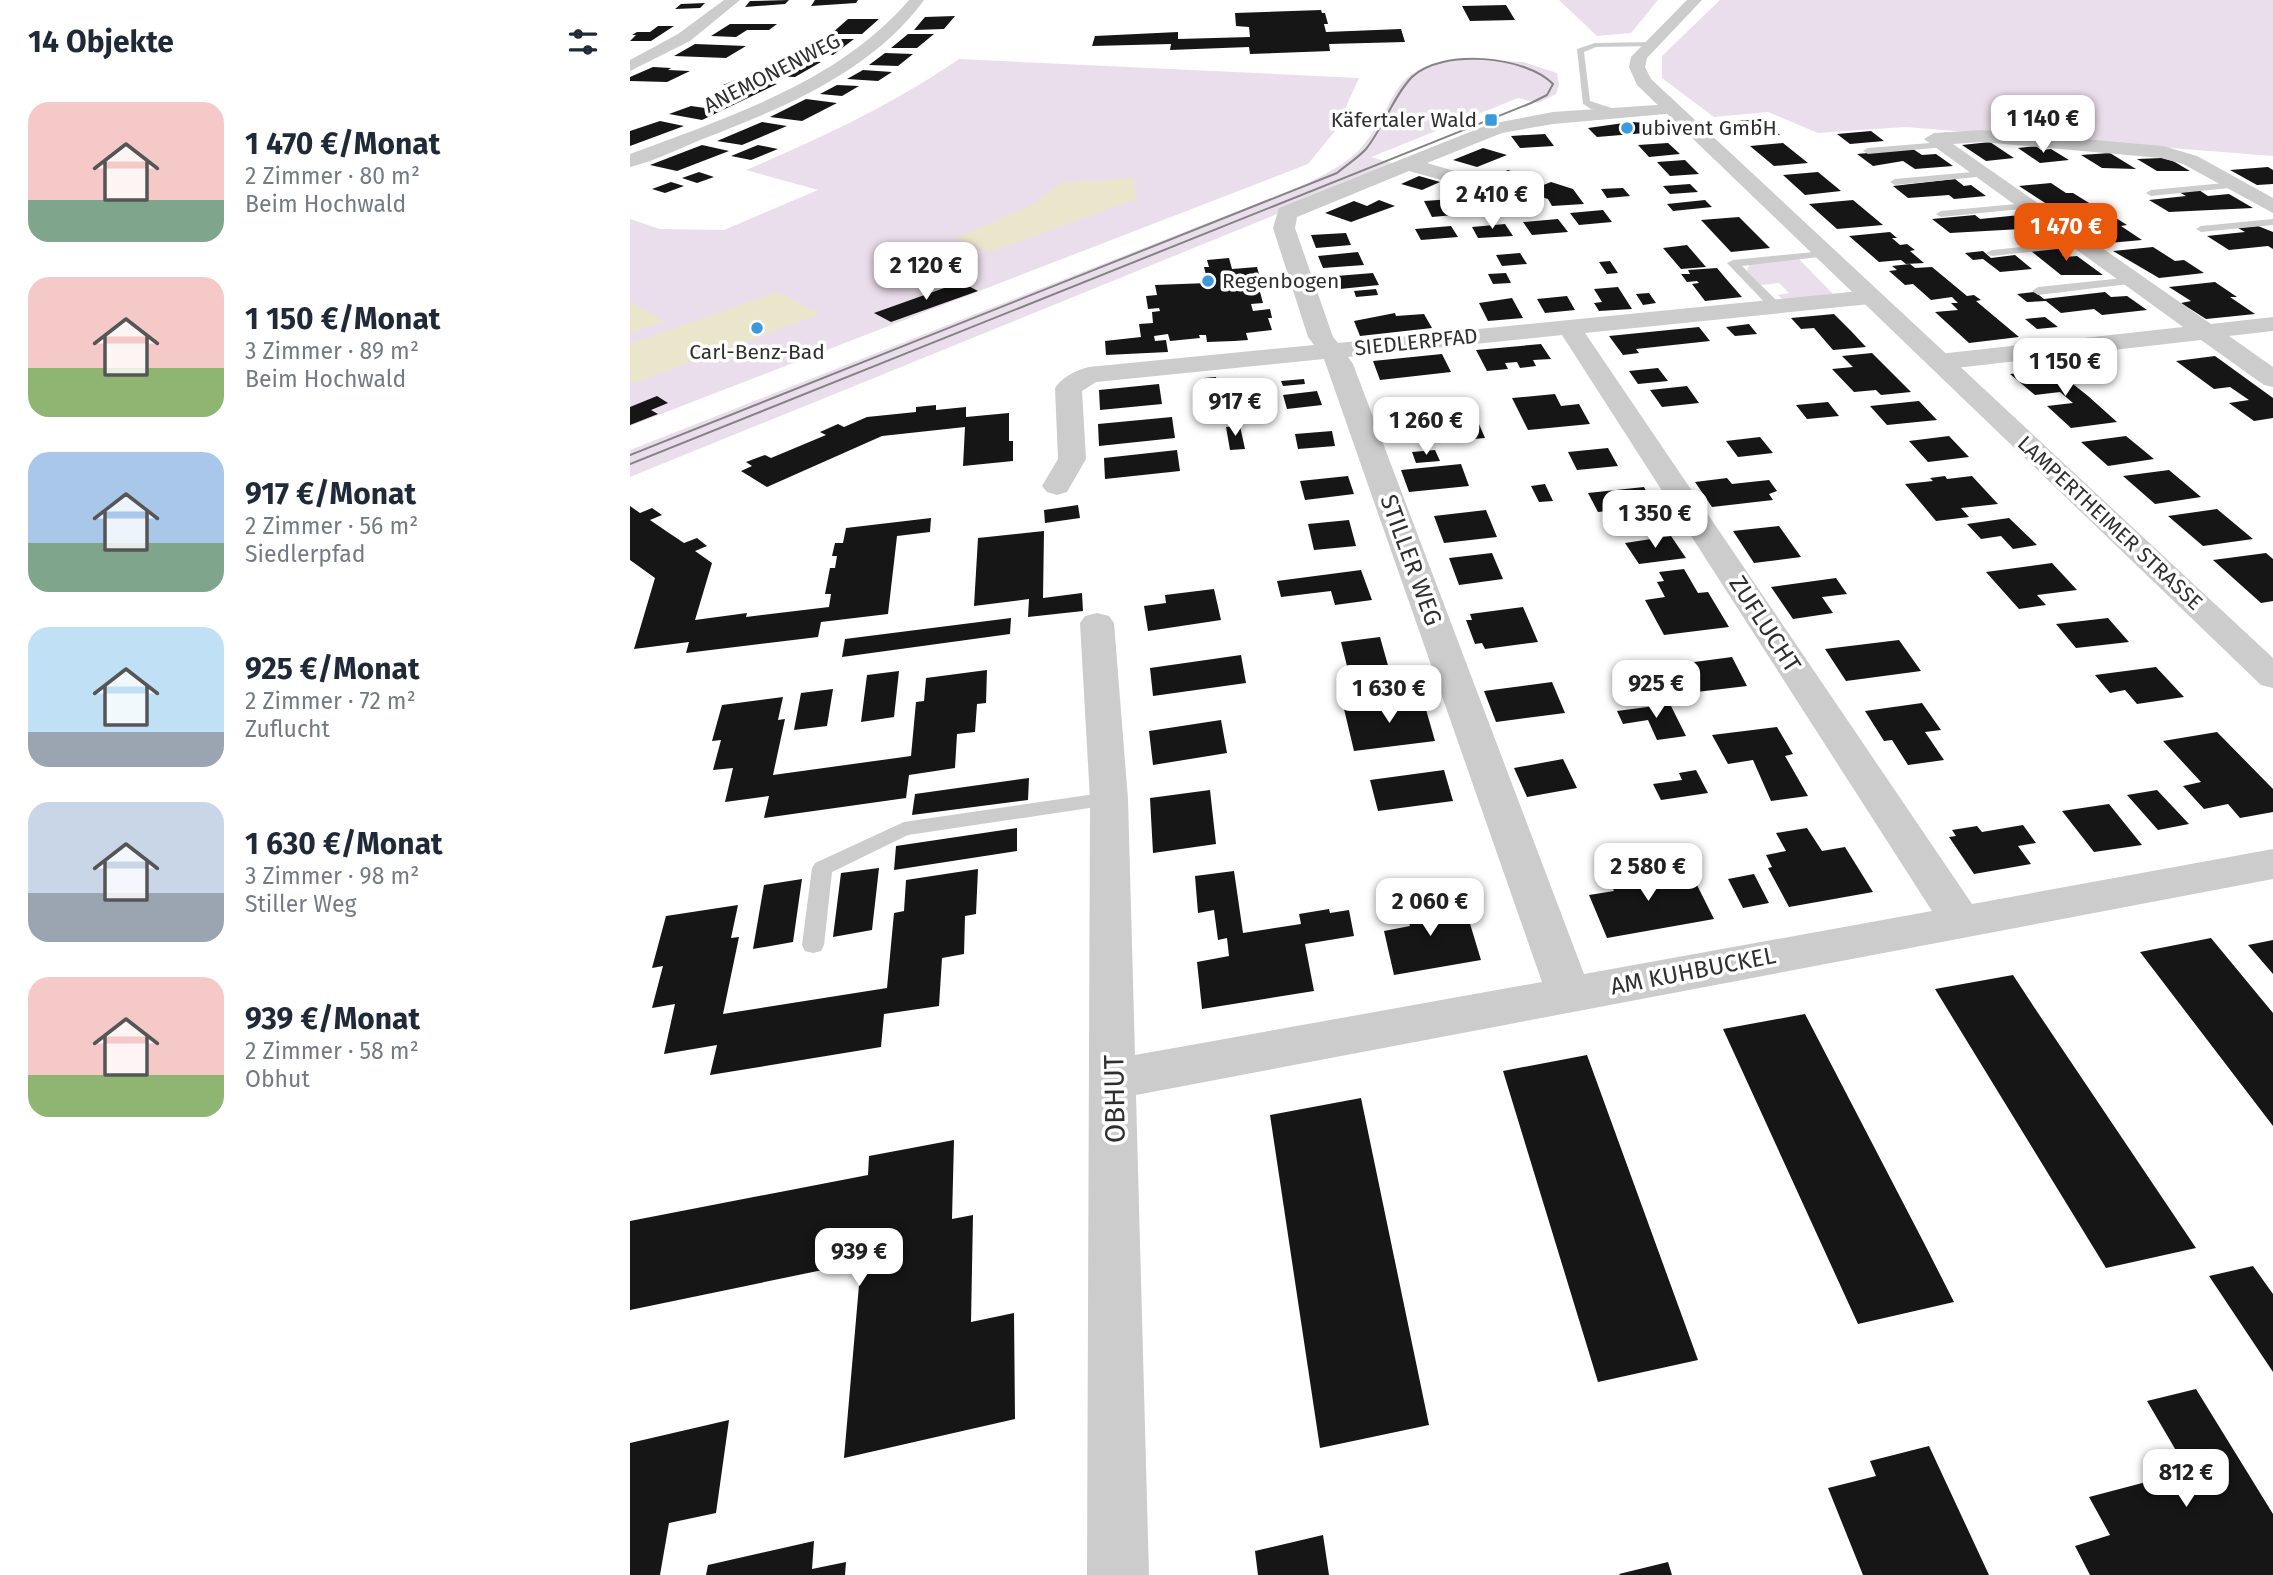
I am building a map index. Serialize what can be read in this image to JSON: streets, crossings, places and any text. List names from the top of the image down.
{
  "streets": {
    "street": [
      "ANEMONENWEG",
      "SIEDLERPFAD",
      "LAMPERTHEIMER STRASSE",
      "STILLER WEG",
      "ZUFLUCHT",
      "AM KUHBUCKEL",
      "OBHUT"
    ]
  },
  "crossings": [
    ["SIEDLERPFAD", "LAMPERTHEIMER STRASSE"],
    ["SIEDLERPFAD", "STILLER WEG"],
    ["SIEDLERPFAD", "ZUFLUCHT"],
    ["LAMPERTHEIMER STRASSE", "STILLER WEG"],
    ["STILLER WEG", "AM KUHBUCKEL"],
    ["ZUFLUCHT", "AM KUHBUCKEL"],
    ["AM KUHBUCKEL", "OBHUT"]
  ],
  "places": {
    "transit": ["Käfertaler Wald"],
    "other": ["ubivent GmbH", "Regenbogen", "Carl-Benz-Bad"]
  },
  "page": {
    "heading": "14 Objekte",
    "list": [
      {
        "name": "1 470 €/Monat",
        "note": "2 Zimmer · 80 m² · Beim Hochwald"
      },
      {
        "name": "1 150 €/Monat",
        "note": "3 Zimmer · 89 m² · Beim Hochwald"
      },
      {
        "name": "917 €/Monat",
        "note": "2 Zimmer · 56 m² · Siedlerpfad"
      },
      {
        "name": "925 €/Monat",
        "note": "2 Zimmer · 72 m² · Zuflucht"
      },
      {
        "name": "1 630 €/Monat",
        "note": "3 Zimmer · 98 m² · Stiller Weg"
      },
      {
        "name": "939 €/Monat",
        "note": "2 Zimmer · 58 m² · Obhut"
      }
    ],
    "price": [
      "1 140 €",
      "2 410 €",
      "1 470 €",
      "2 120 €",
      "1 150 €",
      "917 €",
      "1 260 €",
      "1 350 €",
      "925 €",
      "1 630 €",
      "2 580 €",
      "2 060 €",
      "939 €",
      "812 €"
    ]
  }
}
